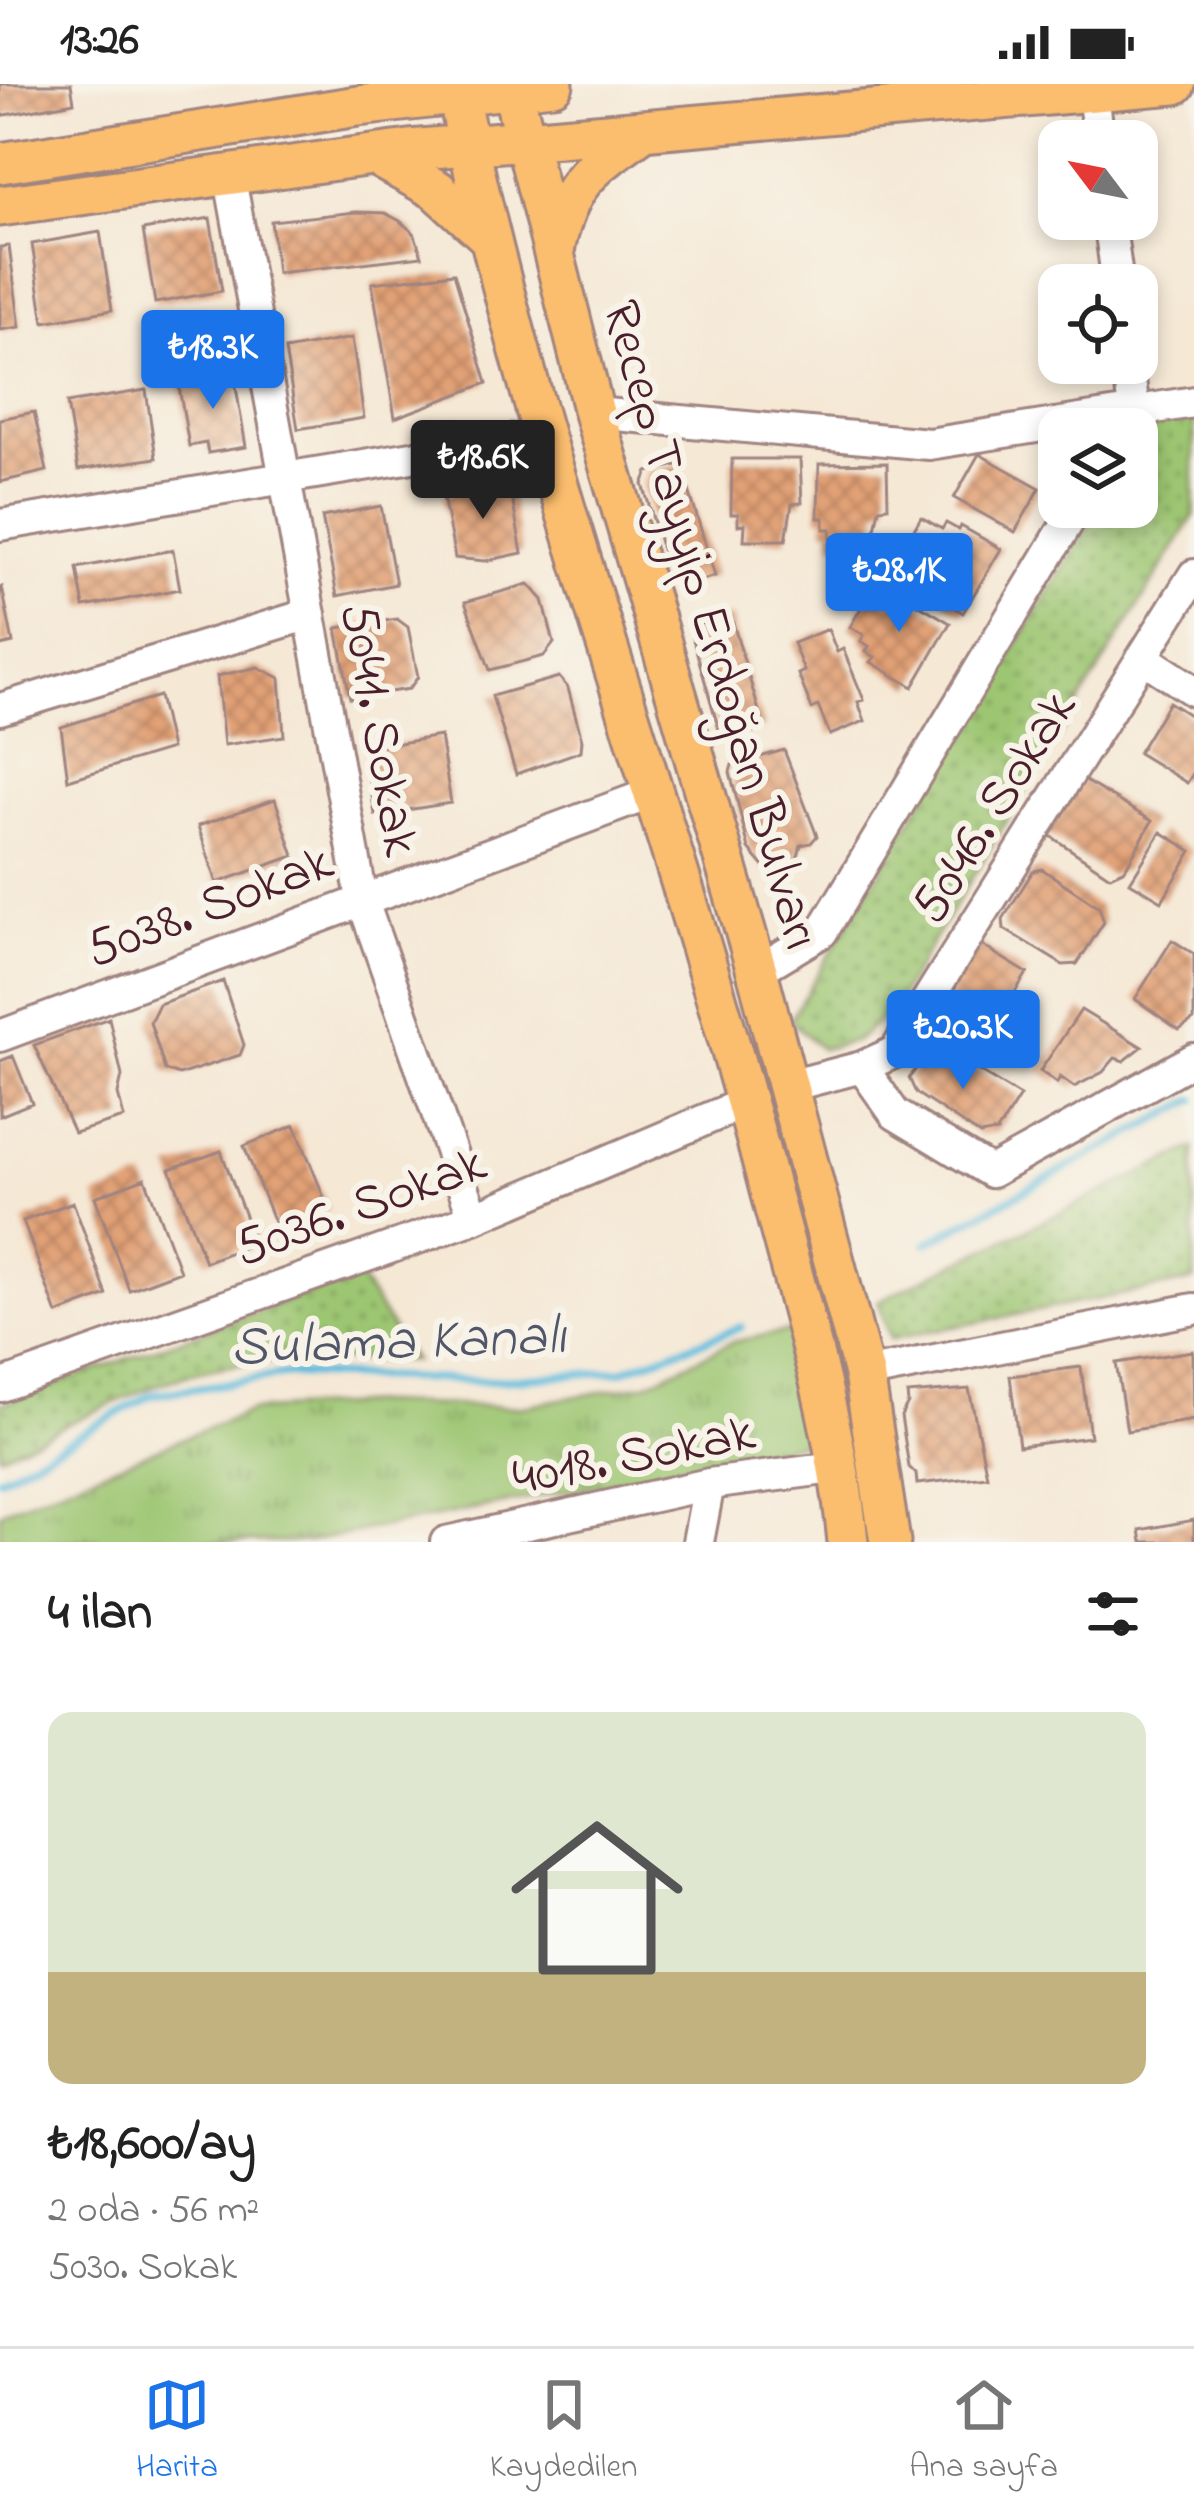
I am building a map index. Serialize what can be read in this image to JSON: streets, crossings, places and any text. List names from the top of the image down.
{
  "streets": {
    "main road": ["Recep Tayyip Erdoğan Bulvarı"],
    "street": [
      "5041. Sokak",
      "5046. Sokak",
      "5038. Sokak",
      "5036. Sokak",
      "4018. Sokak"
    ]
  },
  "crossings": [
    ["Recep Tayyip Erdoğan Bulvarı", "5046. Sokak"],
    ["Recep Tayyip Erdoğan Bulvarı", "5038. Sokak"],
    ["Recep Tayyip Erdoğan Bulvarı", "5036. Sokak"],
    ["Recep Tayyip Erdoğan Bulvarı", "4018. Sokak"],
    ["5041. Sokak", "5038. Sokak"],
    ["5041. Sokak", "5036. Sokak"]
  ],
  "water": ["Sulama Kanalı"],
  "north": "top left",
  "page": {
    "status": "13:26",
    "price": [
      "₺18.3K",
      "₺18.6K",
      "₺28.1K",
      "₺20.3K"
    ],
    "heading": "4 ilan",
    "list": [
      {
        "name": "₺18,600/ay",
        "note": "2 oda · 56 m² · 5030. Sokak"
      }
    ],
    "tabs": ["Harita", "Kaydedilen", "Ana sayfa"]
  }
}
